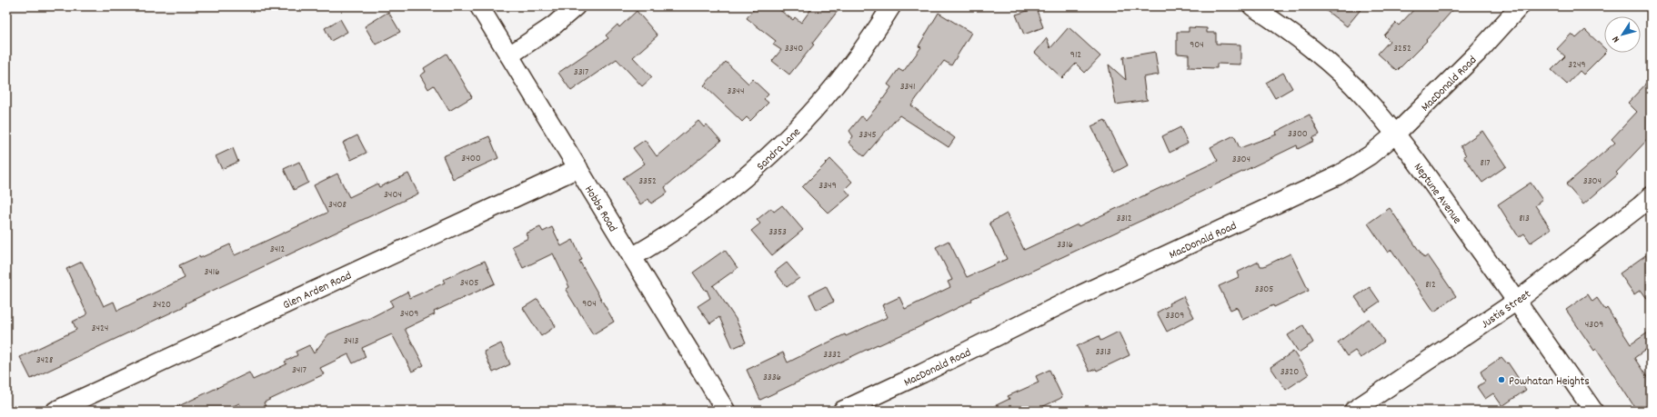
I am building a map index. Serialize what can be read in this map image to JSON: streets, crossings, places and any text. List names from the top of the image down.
{
  "streets": {
    "street": [
      "MacDonald Road",
      "Sandra Lane",
      "Neptune Avenue",
      "Hobbs Road",
      "Glen Arden Road",
      "Justis Street"
    ]
  },
  "crossings": [
    ["MacDonald Road", "Neptune Avenue"],
    ["Sandra Lane", "Hobbs Road"],
    ["Neptune Avenue", "Justis Street"],
    ["Hobbs Road", "Glen Arden Road"]
  ],
  "places": ["Powhatan Heights"],
  "house_numbers": [
    "904",
    "3340",
    "3252",
    "912",
    "3249",
    "3317",
    "3341",
    "3344",
    "3300",
    "3345",
    "3400",
    "3304",
    "817",
    "3352",
    "3304",
    "3349",
    "3404",
    "3408",
    "3312",
    "813",
    "3353",
    "3316",
    "3412",
    "3416",
    "3405",
    "812",
    "3305",
    "904",
    "3420",
    "3409",
    "3309",
    "4309",
    "3424",
    "3413",
    "3313",
    "3332",
    "3428",
    "3417",
    "3320",
    "3336"
  ],
  "north": "bottom left"
}
